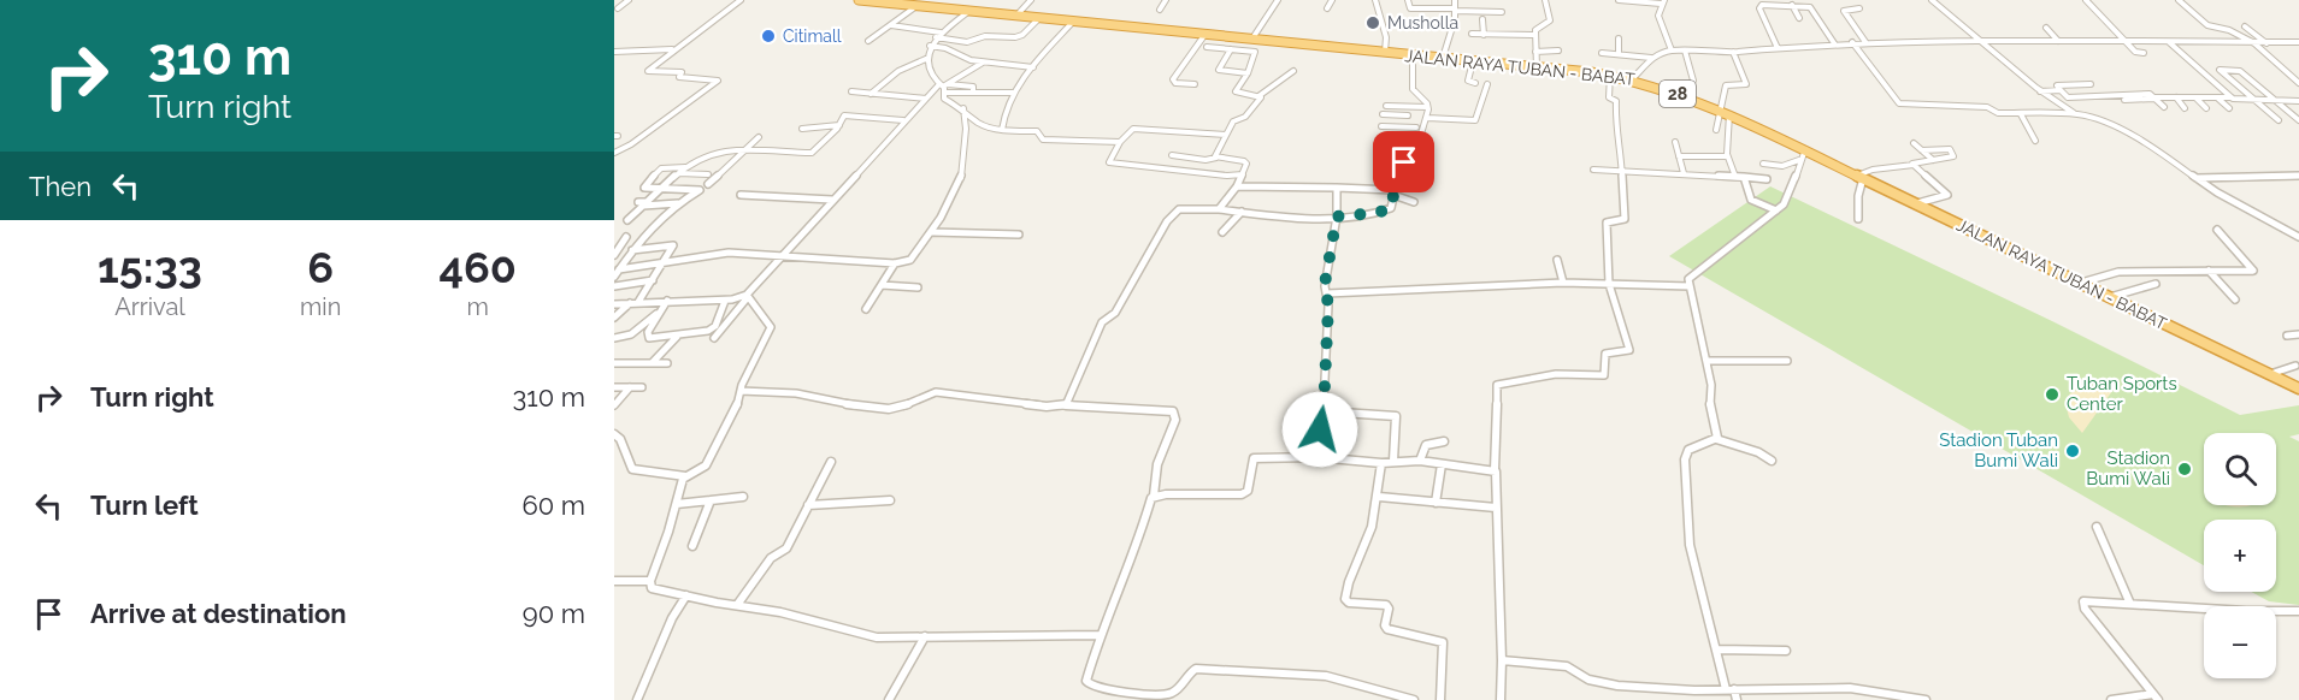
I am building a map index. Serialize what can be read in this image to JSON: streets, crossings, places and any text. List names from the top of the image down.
{
  "streets": {
    "highway": ["JALAN RAYA TUBAN - BABAT", "28"]
  },
  "crossings": [
    ["JALAN RAYA TUBAN - BABAT", "28"]
  ],
  "places": [
    "Musholla",
    "Citimall",
    "Tuban Sports Center",
    "Stadion Tuban Bumi Wali",
    "Stadion Bumi Wali"
  ],
  "page": {
    "turn": ["310 m", "Turn right"],
    "then": "Then",
    "eta": [
      "15:33",
      "Arrival",
      "6",
      "min",
      "460",
      "m"
    ],
    "list": [
      {
        "name": "Turn right",
        "value": "310 m"
      },
      {
        "name": "Turn left",
        "value": "60 m"
      },
      {
        "name": "Arrive at destination",
        "value": "90 m"
      }
    ],
    "map_buttons": ["+", "−"]
  }
}
